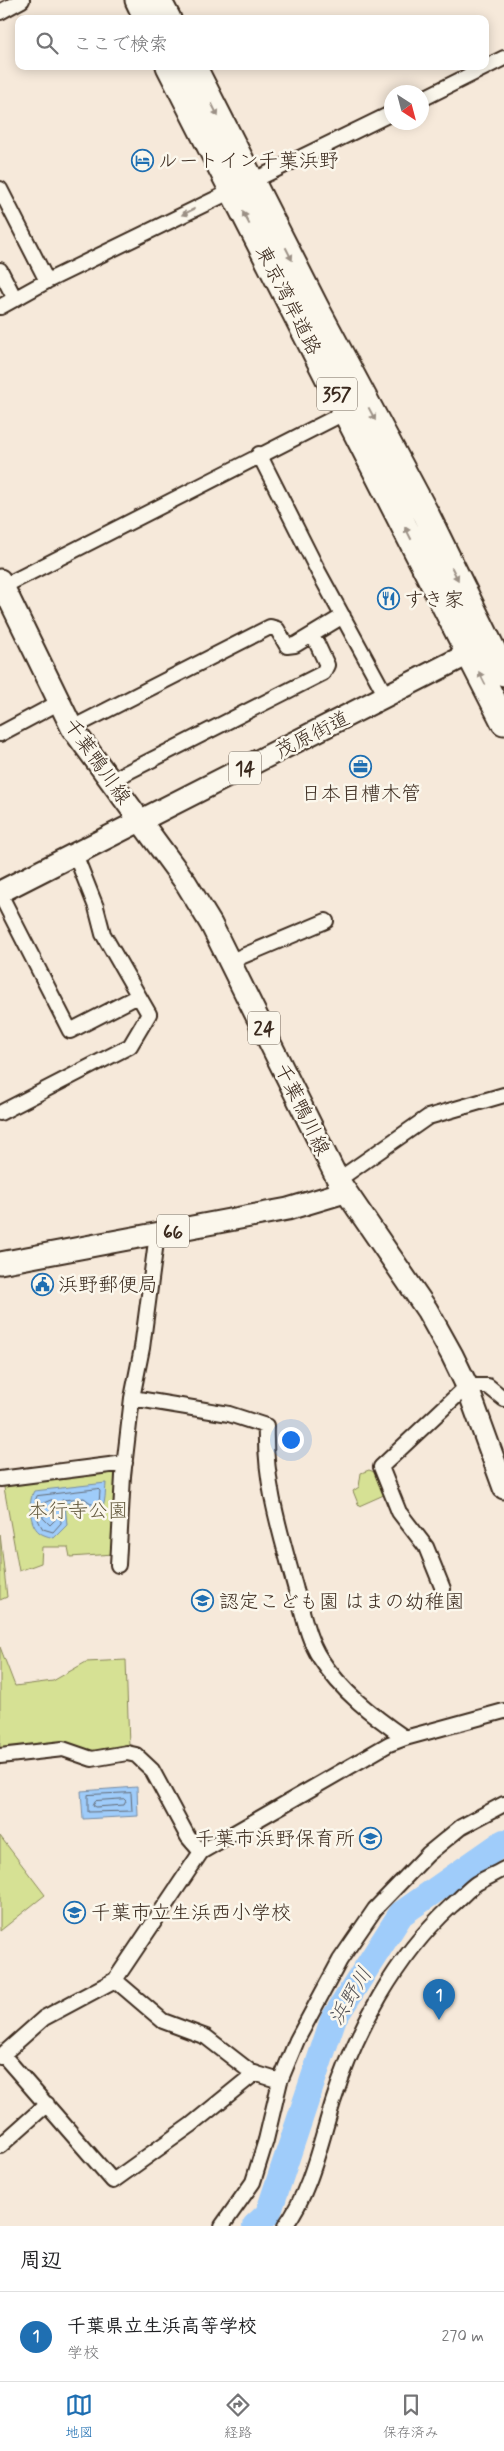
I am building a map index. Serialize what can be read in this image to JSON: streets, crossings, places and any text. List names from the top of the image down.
{
  "streets": {
    "highway": ["東京湾岸道路", "357"],
    "main road": [
      "茂原街道",
      "千葉鴨川線",
      "14",
      "24",
      "66"
    ]
  },
  "crossings": [
    ["東京湾岸道路", "茂原街道"],
    ["茂原街道", "千葉鴨川線"],
    ["千葉鴨川線", "66"]
  ],
  "water": ["浜野川"],
  "parks": ["本行寺公園"],
  "places": {
    "hotel": ["ルートイン千葉浜野"],
    "restaurant": ["すき家"],
    "office": ["日本目槽木管"],
    "public building": ["浜野郵便局"],
    "school or university": ["認定こども園 はまの幼稚園", "千葉市浜野保育所", "千葉市立生浜西小学校"]
  },
  "north": "bottom right",
  "page": {
    "search": "ここで検索",
    "pins": "1",
    "heading": "周辺",
    "list": [
      {
        "mark": "1",
        "name": "千葉県立生浜高等学校",
        "note": "学校",
        "value": "270 m"
      }
    ],
    "nav": ["地図", "経路", "保存済み"]
  }
}
